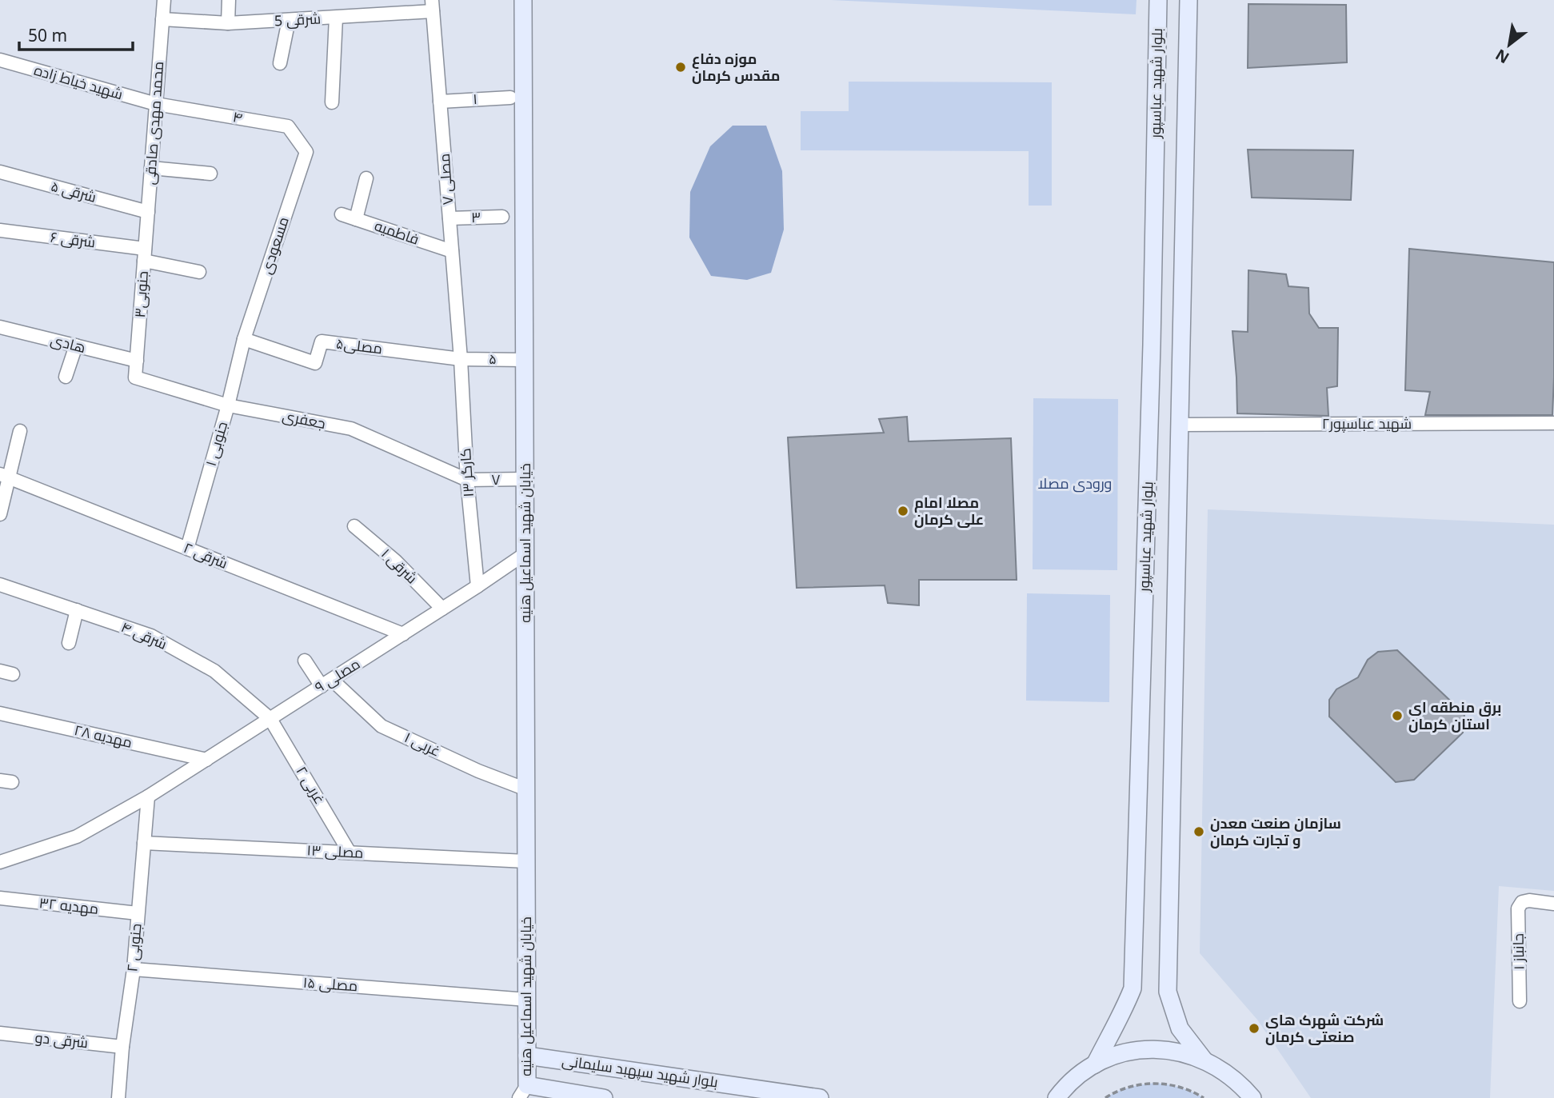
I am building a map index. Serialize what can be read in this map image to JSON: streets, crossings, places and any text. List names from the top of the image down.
{
  "streets": {
    "main road": ["بلوار شهید عباسپور", "خیابان شهید اسماعیل هنیه", "بلوار شهید سپهبد سلیمانی"],
    "street": [
      "شرقی 5",
      "شهید خیاط زاده",
      "۱",
      "۴",
      "محمد مهدی صادقی",
      "مصلی ۷",
      "۵ شرقی",
      "۳",
      "فاطمیه",
      "۶ شرقی",
      "مسعودی",
      "جنوبی۳",
      "هادی",
      "مصلی۵",
      "۵",
      "جعفری",
      "شهید عباسپور۲",
      "۱ جنوبی",
      "کارگر ۱۳",
      "۷",
      "۲ شرقی",
      "۱ شرقی",
      "۴ شرقی",
      "مصلی ۹",
      "مهدیه ۲۸",
      "۱ غربی",
      "۲ غربی",
      "مصلی ۱۳",
      "مهدیه ۳۲",
      "جنوبی ۲",
      "جانباز ۱",
      "مصلی ۱۵",
      "شرقی دو"
    ]
  },
  "crossings": [
    ["شرقی 5", "محمد مهدی صادقی"],
    ["شرقی 5", "مصلی ۷"],
    ["شهید خیاط زاده", "۴"],
    ["شهید خیاط زاده", "محمد مهدی صادقی"],
    ["۱", "مصلی ۷"],
    ["۴", "محمد مهدی صادقی"],
    ["۴", "مسعودی"],
    ["محمد مهدی صادقی", "۵ شرقی"],
    ["محمد مهدی صادقی", "جنوبی۳"],
    ["مصلی ۷", "۳"],
    ["مصلی ۷", "فاطمیه"],
    ["مصلی ۷", "مصلی۵"],
    ["مصلی ۷", "۵"],
    ["مصلی ۷", "کارگر ۱۳"],
    ["۵ شرقی", "جنوبی۳"],
    ["۶ شرقی", "جنوبی۳"],
    ["مسعودی", "مصلی۵"],
    ["مسعودی", "۱ جنوبی"],
    ["جنوبی۳", "هادی"],
    ["جنوبی۳", "جعفری"],
    ["مصلی۵", "۵"],
    ["مصلی۵", "۱ جنوبی"],
    ["مصلی۵", "کارگر ۱۳"],
    ["۵", "کارگر ۱۳"],
    ["۵", "خیابان شهید اسماعیل هنیه"],
    ["جعفری", "۱ جنوبی"],
    ["جعفری", "کارگر ۱۳"],
    ["جعفری", "۷"],
    ["۱ جنوبی", "۲ شرقی"],
    ["کارگر ۱۳", "۷"],
    ["کارگر ۱۳", "مصلی ۹"],
    ["۷", "خیابان شهید اسماعیل هنیه"],
    ["خیابان شهید اسماعیل هنیه", "مصلی ۹"],
    ["خیابان شهید اسماعیل هنیه", "۱ غربی"],
    ["خیابان شهید اسماعیل هنیه", "مصلی ۱۳"],
    ["خیابان شهید اسماعیل هنیه", "مصلی ۱۵"],
    ["خیابان شهید اسماعیل هنیه", "بلوار شهید سپهبد سلیمانی"],
    ["۲ شرقی", "مصلی ۹"],
    ["۱ شرقی", "مصلی ۹"],
    ["۴ شرقی", "مصلی ۹"],
    ["۴ شرقی", "۲ غربی"],
    ["مصلی ۹", "مهدیه ۲۸"],
    ["مصلی ۹", "۱ غربی"],
    ["مصلی ۹", "۲ غربی"],
    ["مصلی ۹", "جنوبی ۲"],
    ["۲ غربی", "مصلی ۱۳"],
    ["مصلی ۱۳", "جنوبی ۲"],
    ["مهدیه ۳۲", "جنوبی ۲"],
    ["جنوبی ۲", "مصلی ۱۵"],
    ["جنوبی ۲", "شرقی دو"]
  ],
  "parks": ["ورودی مصلا"],
  "places": [
    "موزه دفاع مقدس کرمان",
    "مصلا امام علی کرمان",
    "برق منطقه ای استان کرمان",
    "سازمان صنعت معدن و تجارت کرمان",
    "شرکت شهرک های صنعتی کرمان"
  ],
  "scale_bar": "50 m",
  "north": "bottom left"
}
